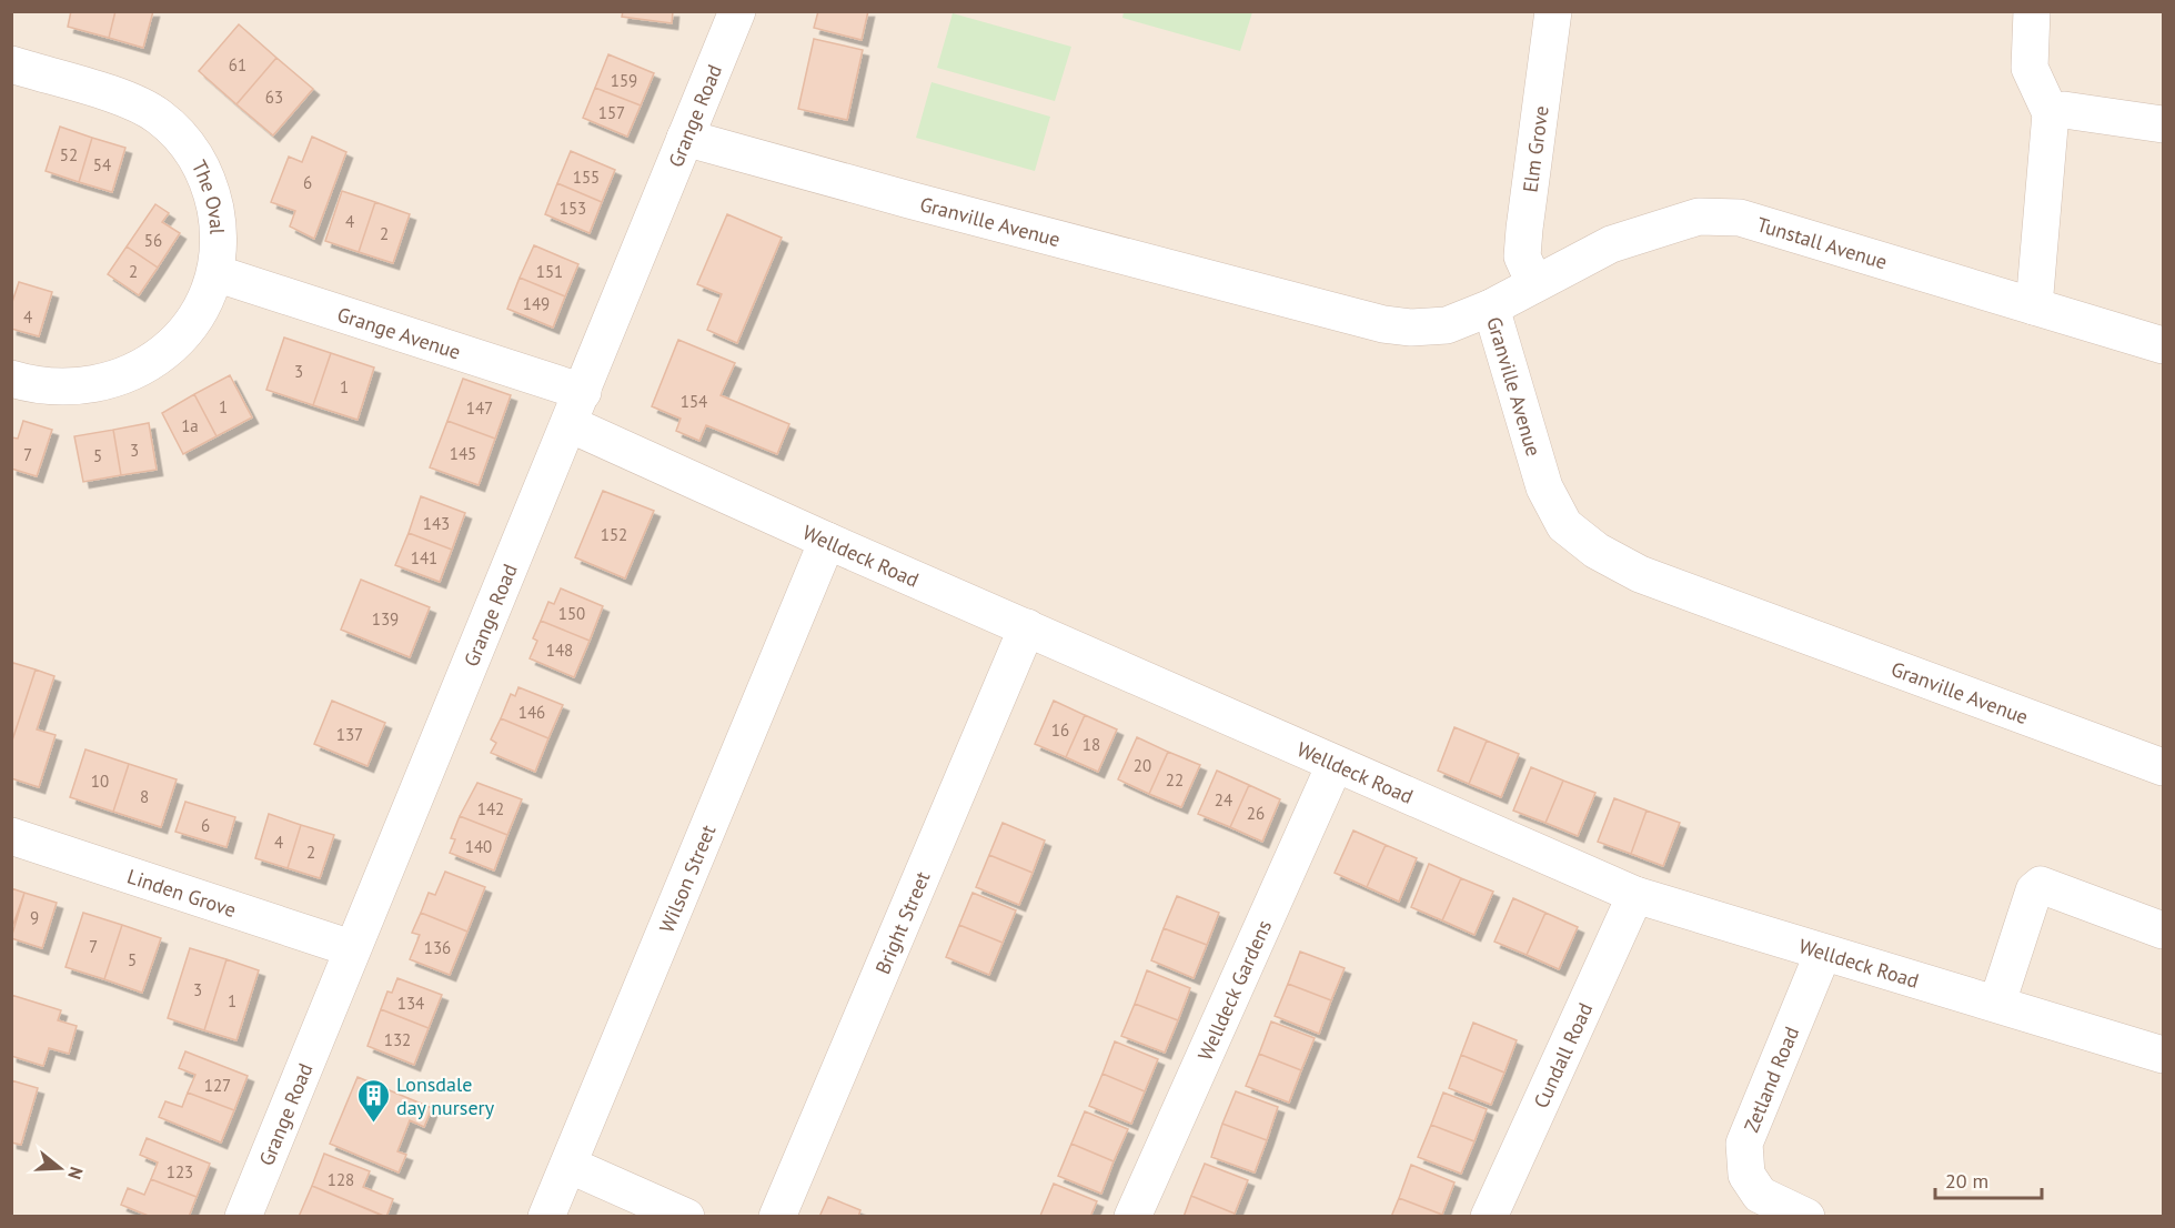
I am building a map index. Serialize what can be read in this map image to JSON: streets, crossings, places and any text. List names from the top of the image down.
{
  "streets": {
    "street": [
      "Grange Road",
      "Elm Grove",
      "The Oval",
      "Granville Avenue",
      "Tunstall Avenue",
      "Grange Avenue",
      "Welldeck Road",
      "Wilson Street",
      "Linden Grove",
      "Bright Street",
      "Welldeck Gardens",
      "Cundall Road",
      "Zetland Road"
    ]
  },
  "crossings": [
    ["Grange Road", "Granville Avenue"],
    ["Grange Road", "Grange Avenue"],
    ["Grange Road", "Welldeck Road"],
    ["Grange Road", "Linden Grove"],
    ["Elm Grove", "Tunstall Avenue"],
    ["The Oval", "Grange Avenue"],
    ["Granville Avenue", "Tunstall Avenue"],
    ["Grange Avenue", "Welldeck Road"],
    ["Welldeck Road", "Wilson Street"],
    ["Welldeck Road", "Bright Street"],
    ["Welldeck Road", "Welldeck Gardens"],
    ["Welldeck Road", "Cundall Road"],
    ["Welldeck Road", "Zetland Road"]
  ],
  "places": {
    "building": ["Lonsdale day nursery"]
  },
  "house_numbers": [
    "61",
    "159",
    "63",
    "157",
    "52",
    "54",
    "155",
    "6",
    "153",
    "4",
    "2",
    "56",
    "2",
    "151",
    "149",
    "4",
    "3",
    "1",
    "154",
    "1",
    "147",
    "1a",
    "3",
    "145",
    "7",
    "5",
    "143",
    "152",
    "141",
    "150",
    "139",
    "148",
    "146",
    "16",
    "137",
    "18",
    "20",
    "22",
    "10",
    "8",
    "24",
    "142",
    "26",
    "6",
    "4",
    "140",
    "2",
    "9",
    "7",
    "136",
    "5",
    "3",
    "1",
    "134",
    "132",
    "127",
    "123",
    "128"
  ],
  "scale_bar": "20 m",
  "north": "right"
}
